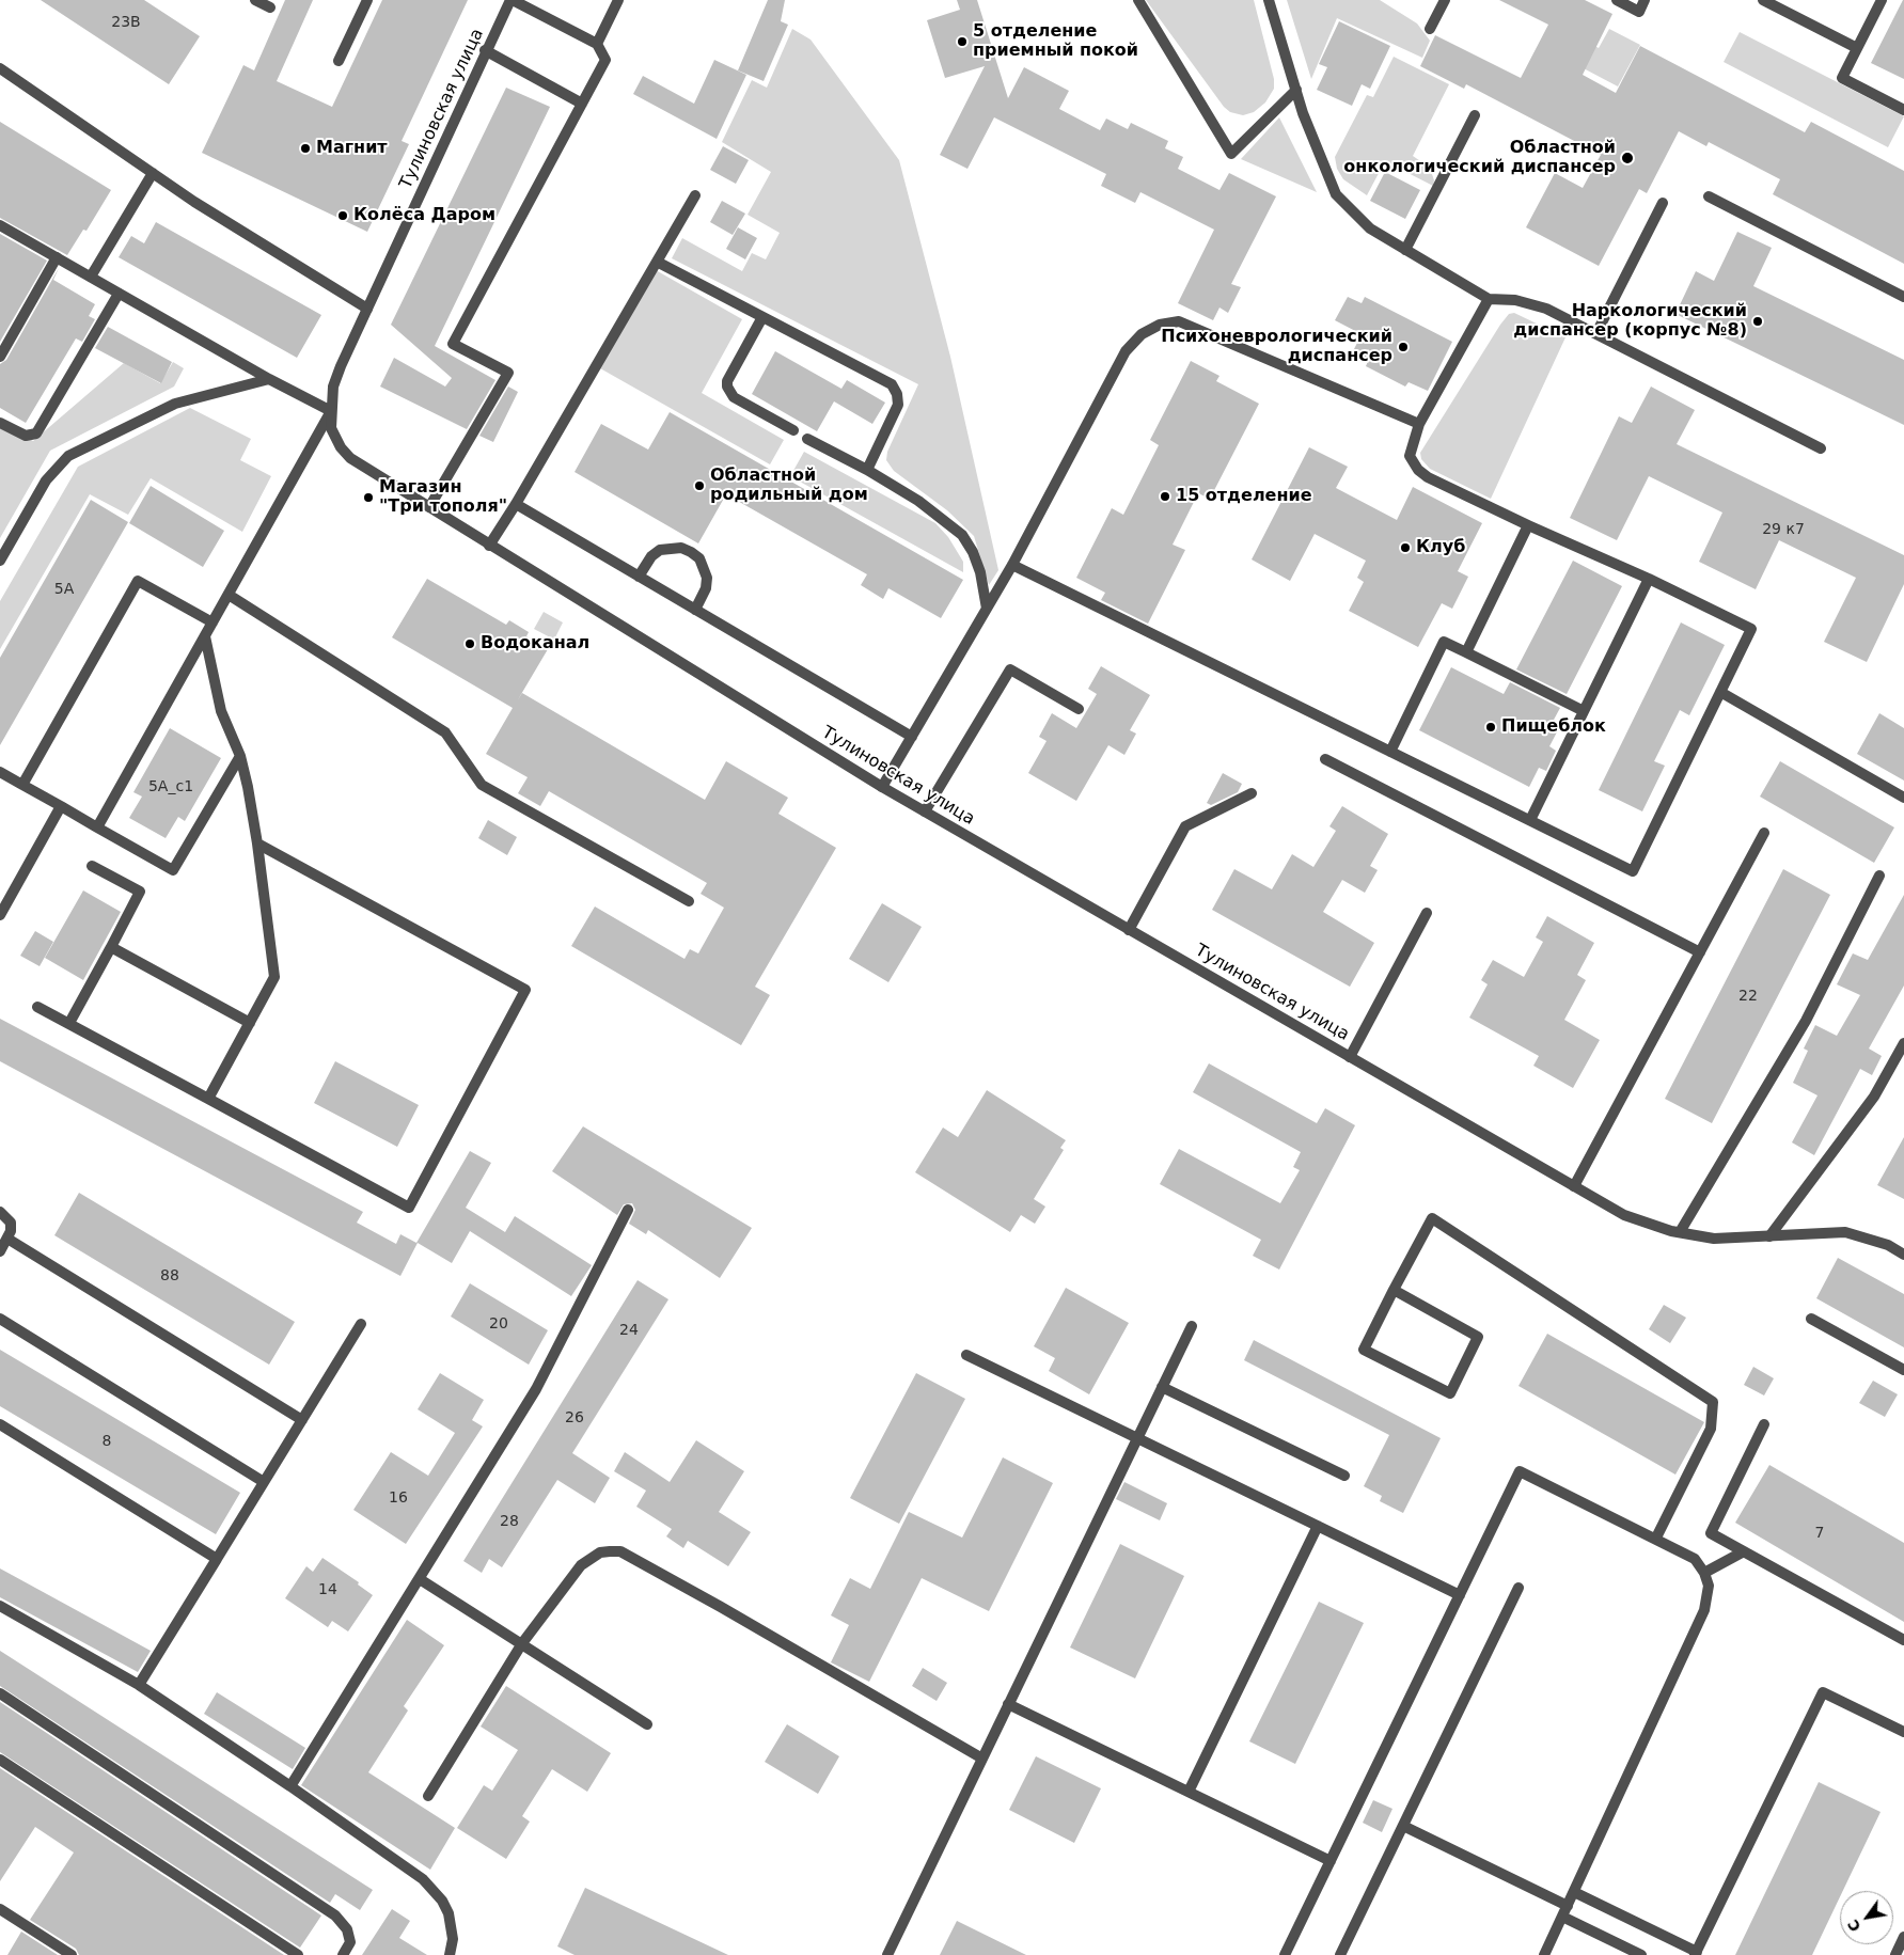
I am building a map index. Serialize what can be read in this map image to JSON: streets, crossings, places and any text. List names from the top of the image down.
{
  "streets": {
    "street": ["Тулиновская улица"]
  },
  "places": [
    "5 отделение приемный покой",
    "Магнит",
    "Областной онкологический диспансер",
    "Колёса Даром",
    "Наркологический диспансер (корпус №8)",
    "Психоневрологический диспансер",
    "Областной родильный дом",
    "15 отделение",
    "Магазин \"Три тополя\"",
    "Клуб",
    "Водоканал",
    "Пищеблок"
  ],
  "house_numbers": [
    "23В",
    "29 к7",
    "5А",
    "5А_с1",
    "22",
    "88",
    "20",
    "24",
    "26",
    "8",
    "16",
    "28",
    "7",
    "14"
  ],
  "north": "bottom left"
}
